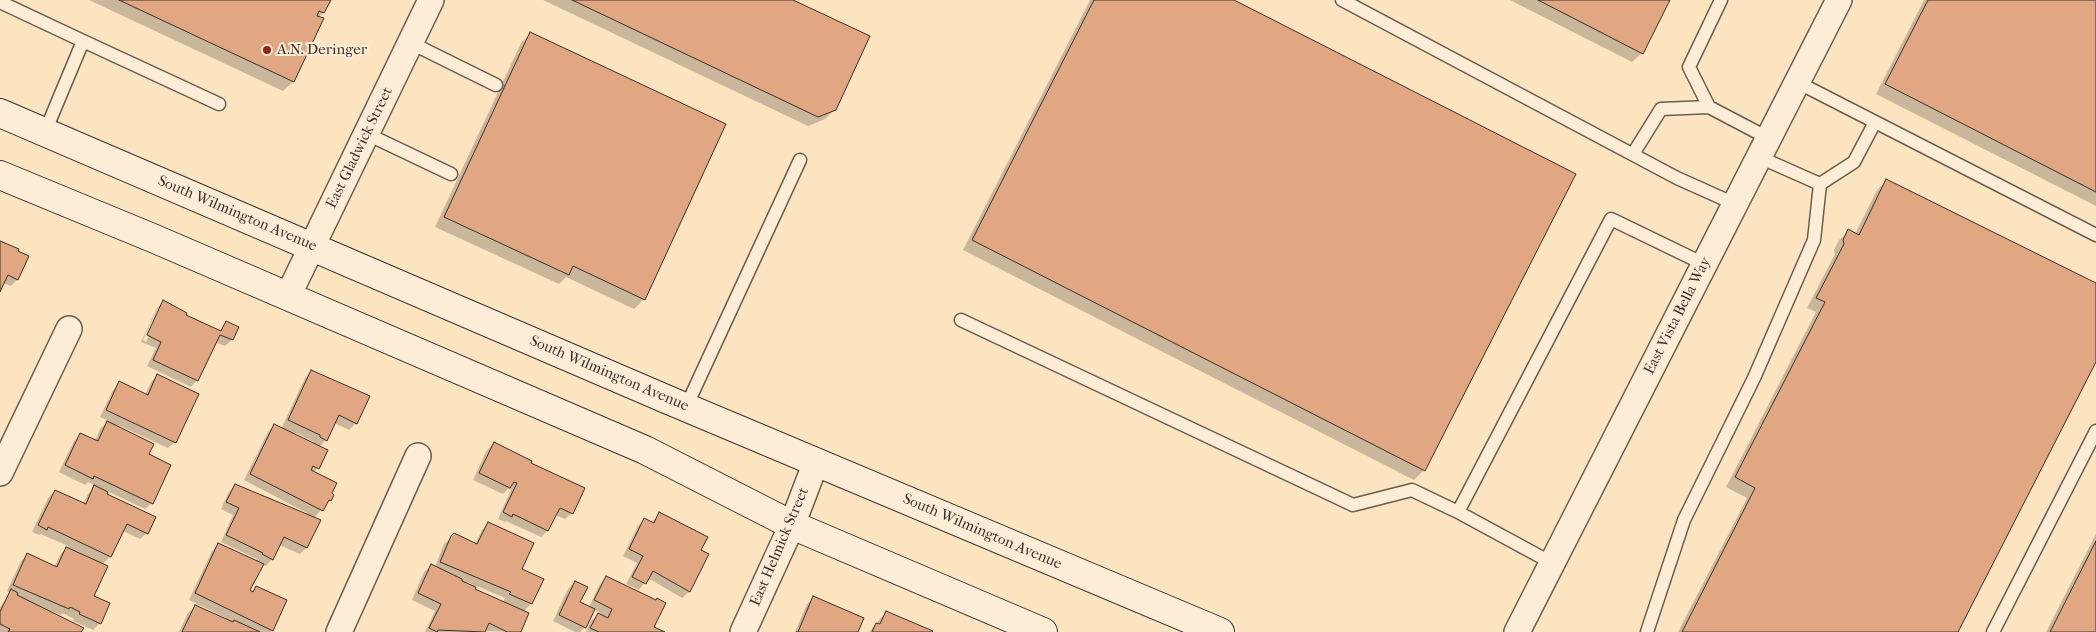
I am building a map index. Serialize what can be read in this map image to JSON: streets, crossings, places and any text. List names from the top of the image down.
{
  "streets": {
    "main road": ["South Wilmington Avenue"],
    "street": ["East Gladwick Street", "East Vista Bella Way", "East Helmick Street"]
  },
  "crossings": [
    ["East Gladwick Street", "South Wilmington Avenue"],
    ["South Wilmington Avenue", "East Helmick Street"]
  ],
  "places": ["A.N. Deringer"]
}
